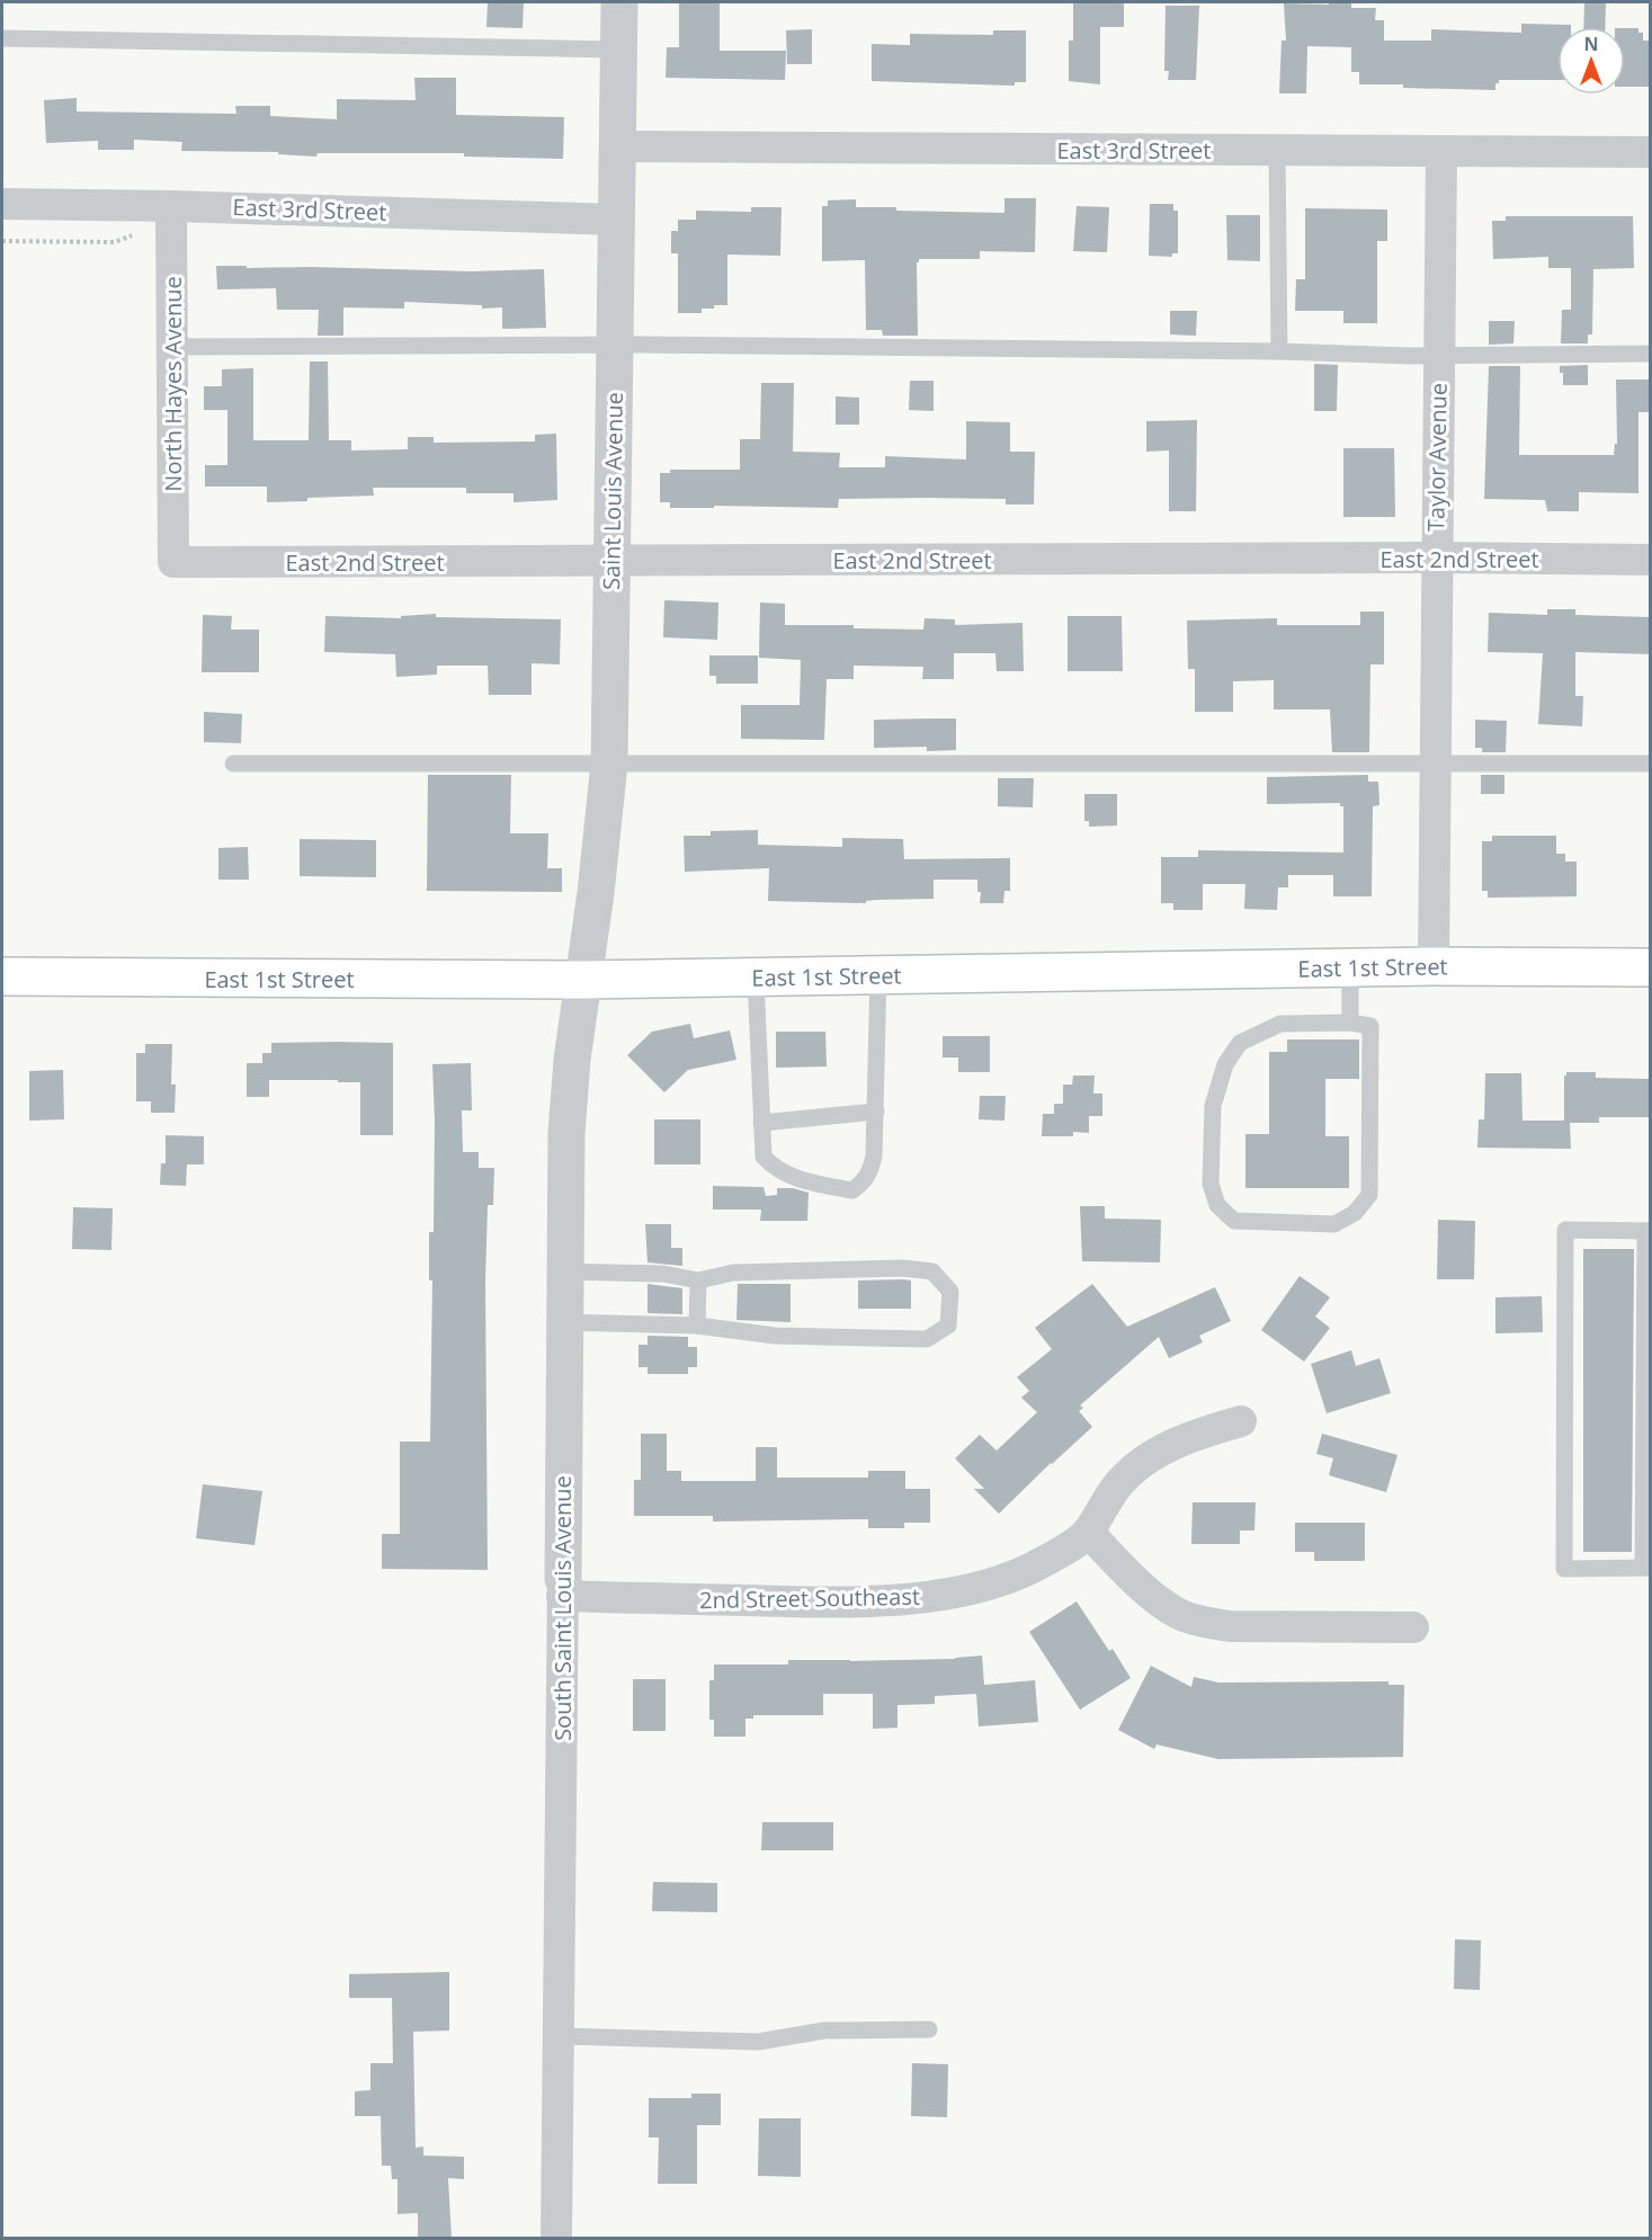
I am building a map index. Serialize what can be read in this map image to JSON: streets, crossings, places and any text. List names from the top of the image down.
{
  "streets": {
    "main road": ["East 1st Street"],
    "street": [
      "East 3rd Street",
      "North Hayes Avenue",
      "Taylor Avenue",
      "Saint Louis Avenue",
      "East 2nd Street",
      "2nd Street Southeast",
      "South Saint Louis Avenue"
    ]
  },
  "crossings": [
    ["East 3rd Street", "North Hayes Avenue"],
    ["East 3rd Street", "Taylor Avenue"],
    ["East 3rd Street", "Saint Louis Avenue"],
    ["North Hayes Avenue", "East 2nd Street"],
    ["Taylor Avenue", "East 2nd Street"],
    ["Taylor Avenue", "East 1st Street"],
    ["Saint Louis Avenue", "East 2nd Street"],
    ["Saint Louis Avenue", "East 1st Street"],
    ["Saint Louis Avenue", "South Saint Louis Avenue"],
    ["East 1st Street", "South Saint Louis Avenue"],
    ["2nd Street Southeast", "South Saint Louis Avenue"]
  ],
  "north": "top"
}
